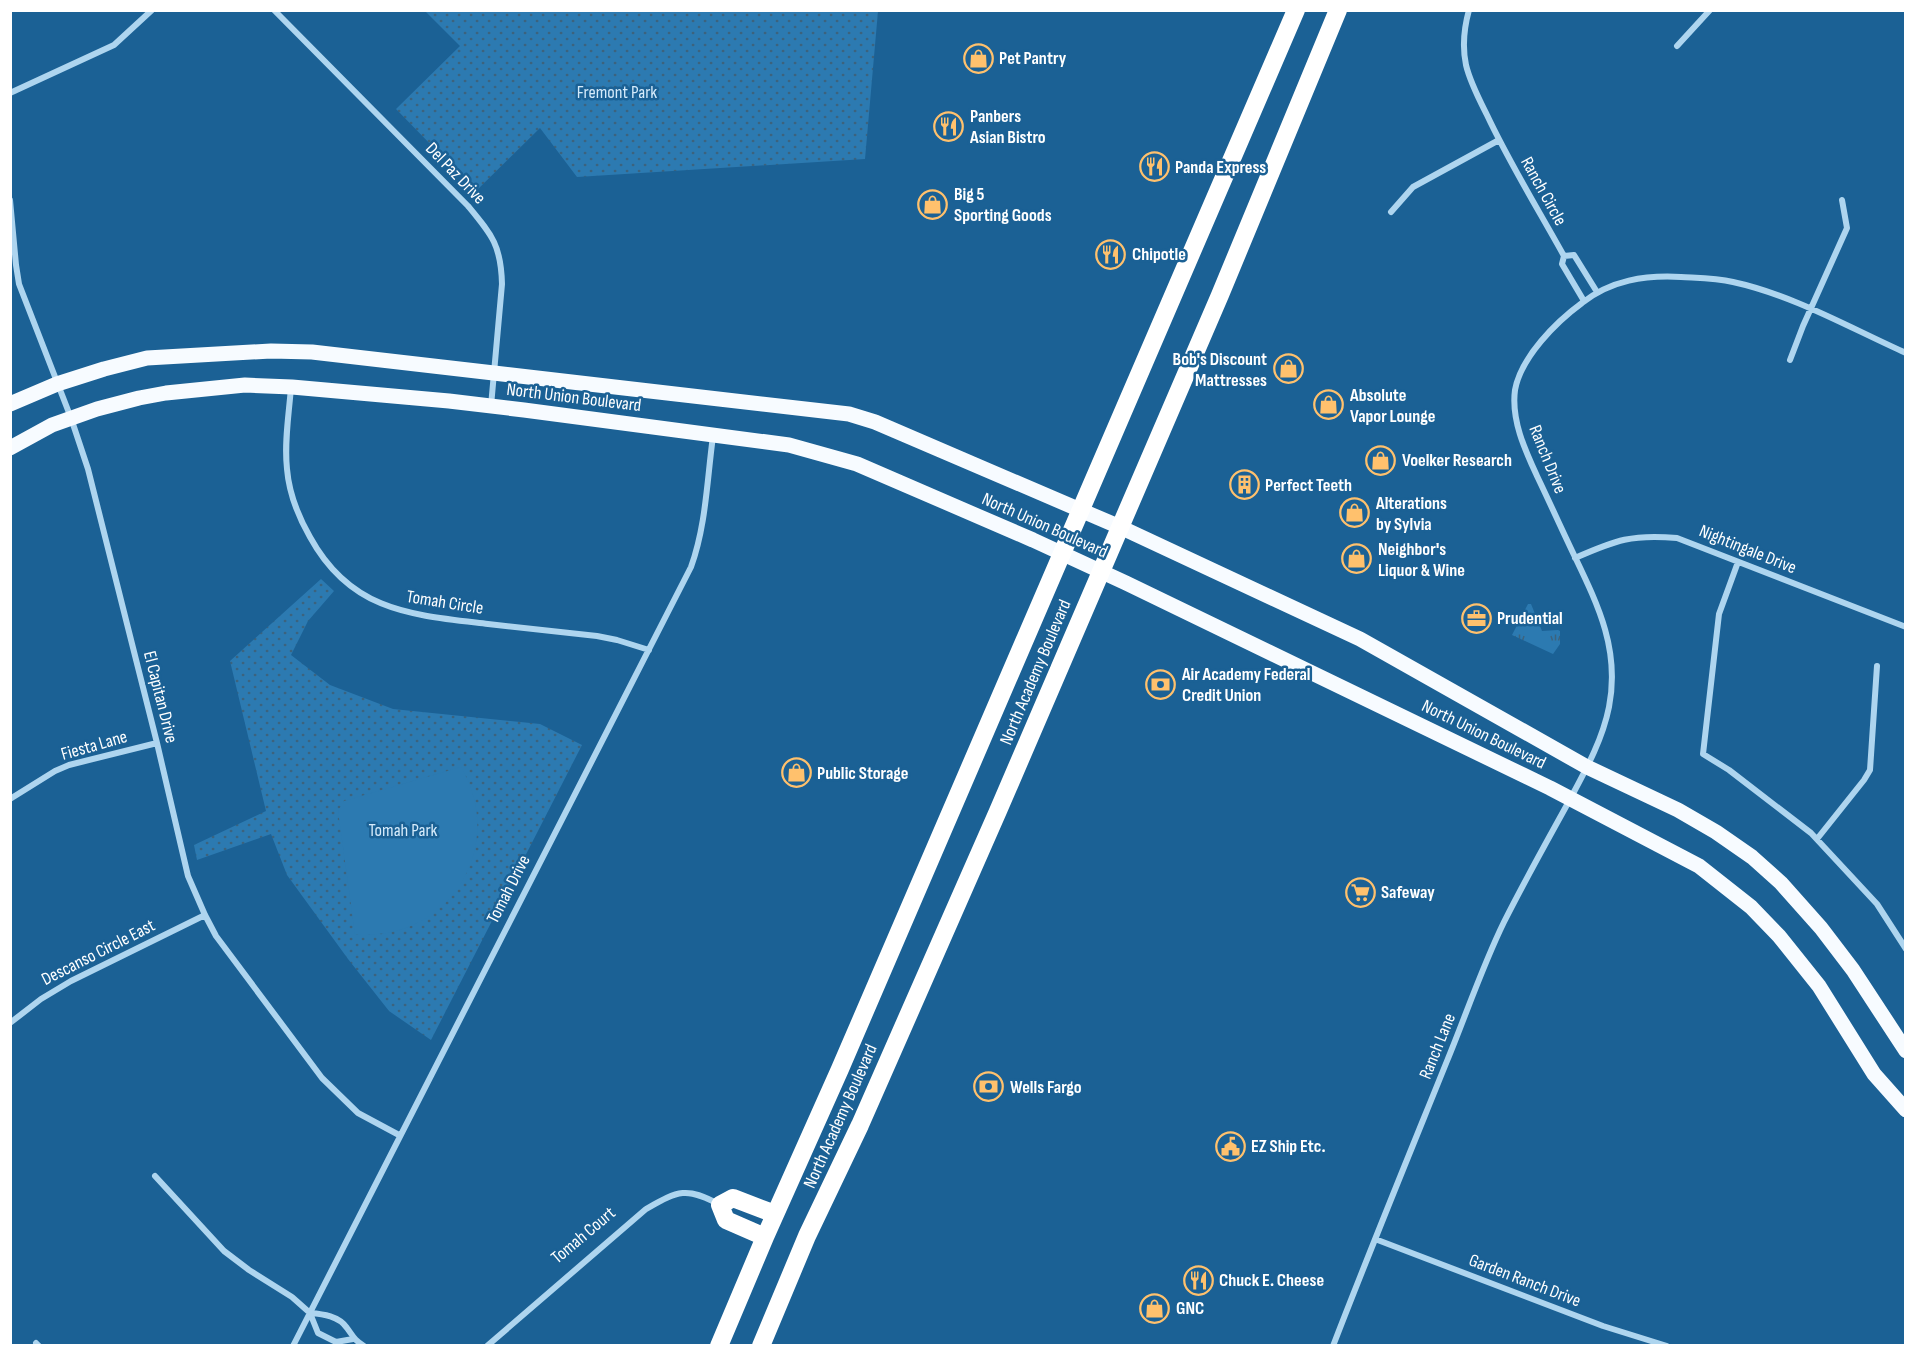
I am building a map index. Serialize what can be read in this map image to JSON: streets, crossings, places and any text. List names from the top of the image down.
{
  "streets": {
    "highway": ["North Academy Boulevard", "Tomah Court"],
    "main road": ["North Union Boulevard"],
    "street": [
      "Del Paz Drive",
      "Ranch Circle",
      "Ranch Drive",
      "Nightingale Drive",
      "Tomah Circle",
      "El Capitan Drive",
      "Fiesta Lane",
      "Tomah Drive",
      "Descanso Circle East",
      "Ranch Lane",
      "Garden Ranch Drive"
    ]
  },
  "crossings": [
    ["Del Paz Drive", "North Union Boulevard"],
    ["Ranch Circle", "Ranch Drive"],
    ["North Union Boulevard", "Ranch Drive"],
    ["North Union Boulevard", "Tomah Circle"],
    ["North Union Boulevard", "North Academy Boulevard"],
    ["North Union Boulevard", "El Capitan Drive"],
    ["North Union Boulevard", "Tomah Drive"],
    ["North Union Boulevard", "Ranch Lane"],
    ["Ranch Drive", "Nightingale Drive"],
    ["Ranch Drive", "Ranch Lane"],
    ["Tomah Circle", "Tomah Drive"],
    ["North Academy Boulevard", "Tomah Court"],
    ["El Capitan Drive", "Fiesta Lane"],
    ["El Capitan Drive", "Tomah Drive"],
    ["El Capitan Drive", "Descanso Circle East"],
    ["Ranch Lane", "Garden Ranch Drive"]
  ],
  "parks": ["Fremont Park", "Tomah Park"],
  "places": {
    "shop": [
      "Pet Pantry",
      "Big 5 Sporting Goods",
      "Bob's Discount Mattresses",
      "Absolute Vapor Lounge",
      "Voelker Research",
      "Alterations by Sylvia",
      "Neighbor's Liquor & Wine",
      "Public Storage",
      "GNC"
    ],
    "restaurant": [
      "Panbers Asian Bistro",
      "Panda Express",
      "Chipotle",
      "Chuck E. Cheese"
    ],
    "building": ["Perfect Teeth"],
    "office": ["Prudential"],
    "bank": ["Air Academy Federal Credit Union", "Wells Fargo"],
    "supermarket": ["Safeway"],
    "public building": ["EZ Ship Etc."]
  }
}
